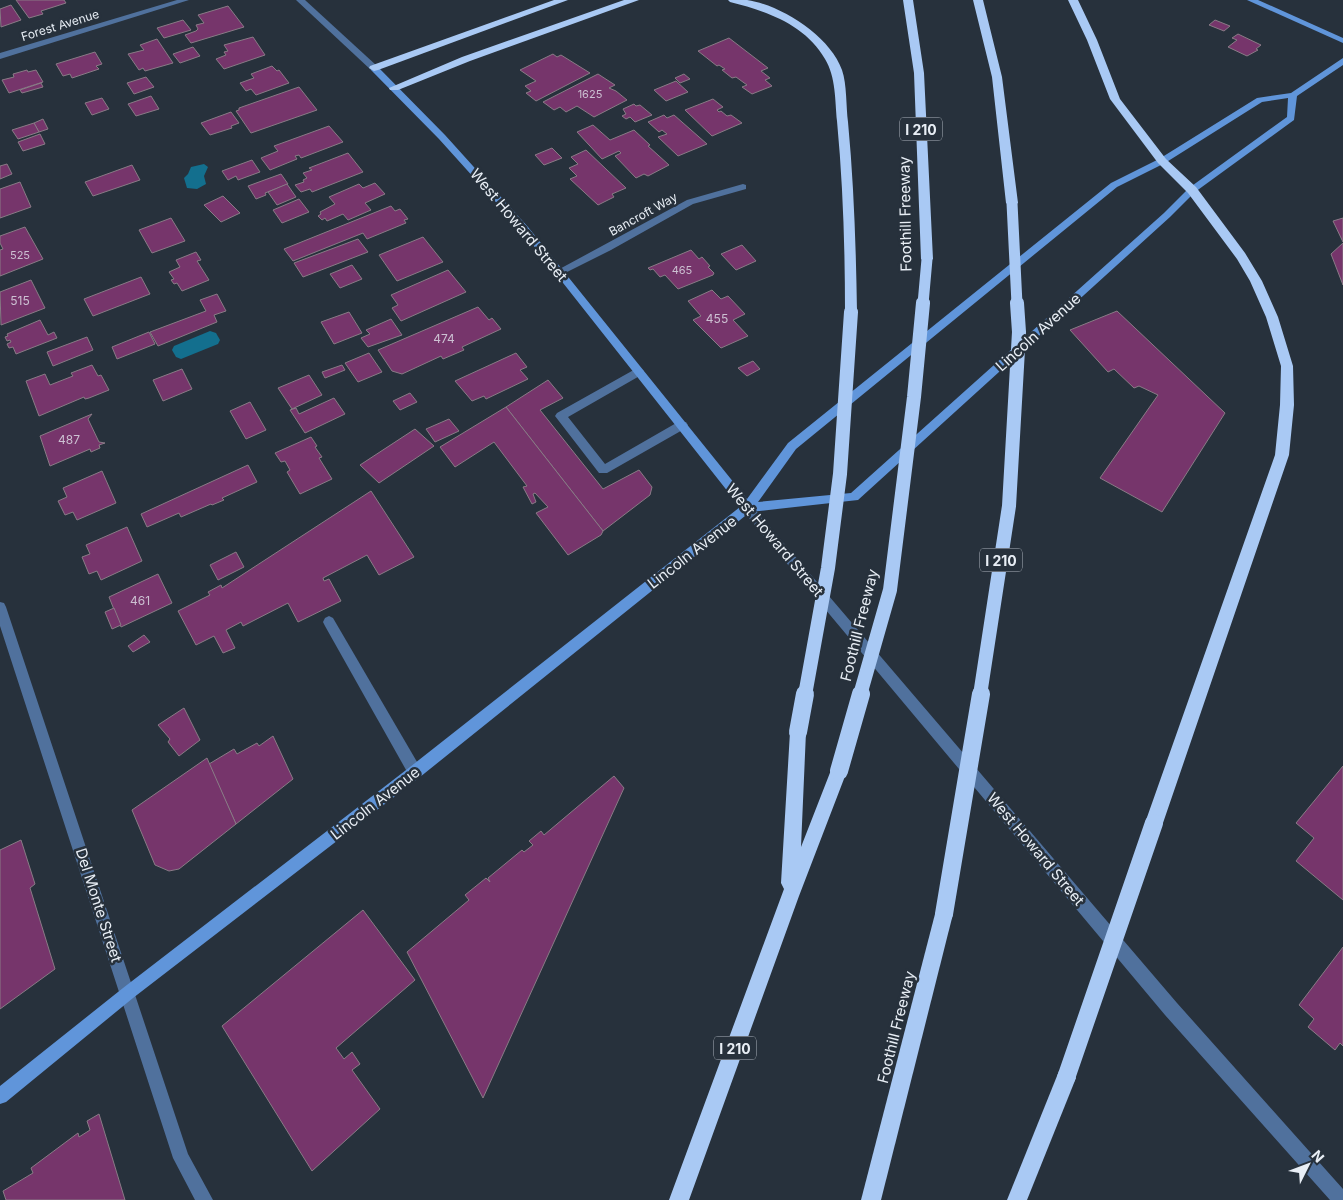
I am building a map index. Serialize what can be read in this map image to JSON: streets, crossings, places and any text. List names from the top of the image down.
{
  "streets": {
    "highway": ["I 210", "Foothill Freeway"],
    "main road": ["West Howard Street", "Lincoln Avenue"],
    "street": ["Forest Avenue", "Bancroft Way", "Del Monte Street"]
  },
  "crossings": [
    ["Bancroft Way", "West Howard Street"],
    ["West Howard Street", "Lincoln Avenue"],
    ["Lincoln Avenue", "Del Monte Street"]
  ],
  "house_numbers": [
    "1625",
    "525",
    "465",
    "515",
    "455",
    "474",
    "487",
    "461"
  ],
  "north": "top right"
}
